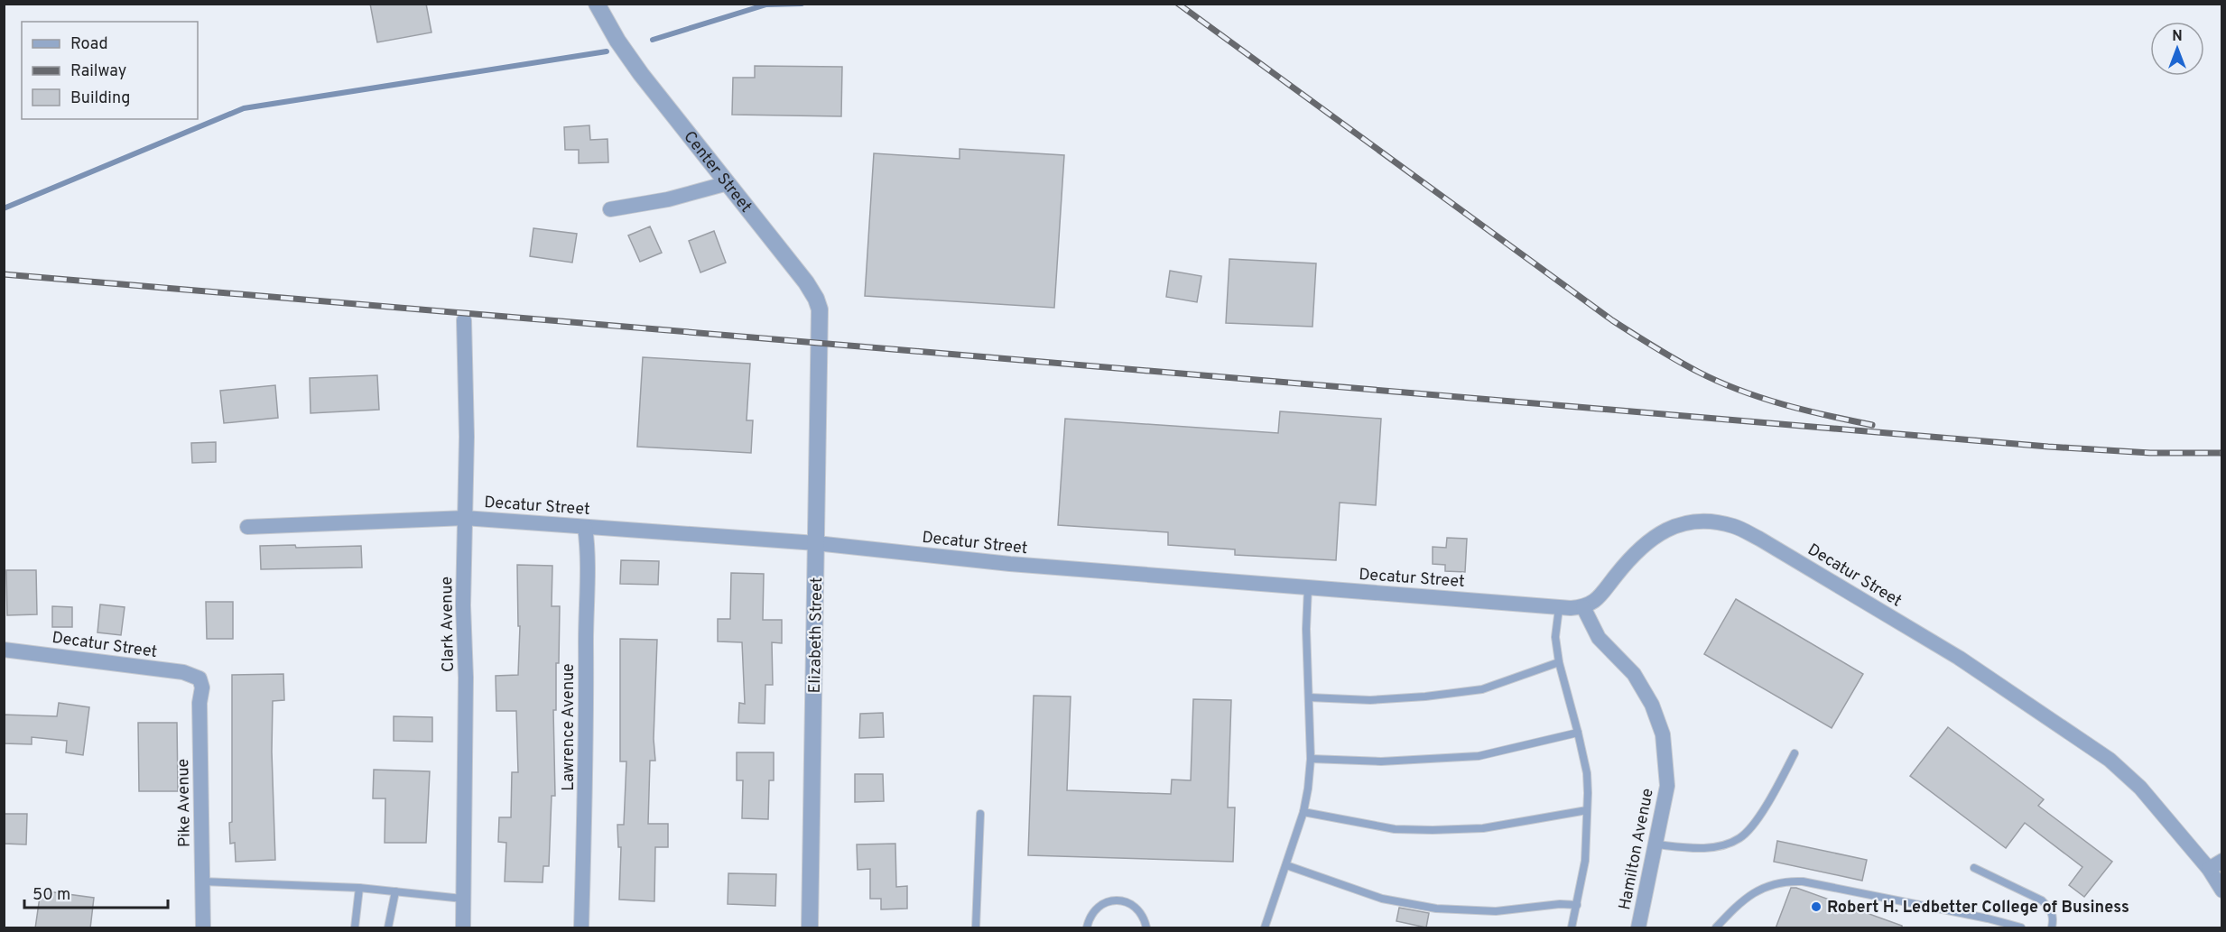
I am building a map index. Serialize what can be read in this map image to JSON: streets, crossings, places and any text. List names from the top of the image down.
{
  "streets": {
    "street": [
      "Center Street",
      "Decatur Street",
      "Clark Avenue",
      "Elizabeth Street",
      "Lawrence Avenue",
      "Pike Avenue",
      "Hamilton Avenue"
    ]
  },
  "crossings": [
    ["Center Street", "Elizabeth Street"],
    ["Decatur Street", "Clark Avenue"],
    ["Decatur Street", "Elizabeth Street"],
    ["Decatur Street", "Lawrence Avenue"],
    ["Decatur Street", "Pike Avenue"],
    ["Decatur Street", "Hamilton Avenue"]
  ],
  "places": ["Robert H. Ledbetter College of Business"],
  "legend": ["Road", "Railway", "Building"],
  "scale_bar": "50 m",
  "north": "top"
}
